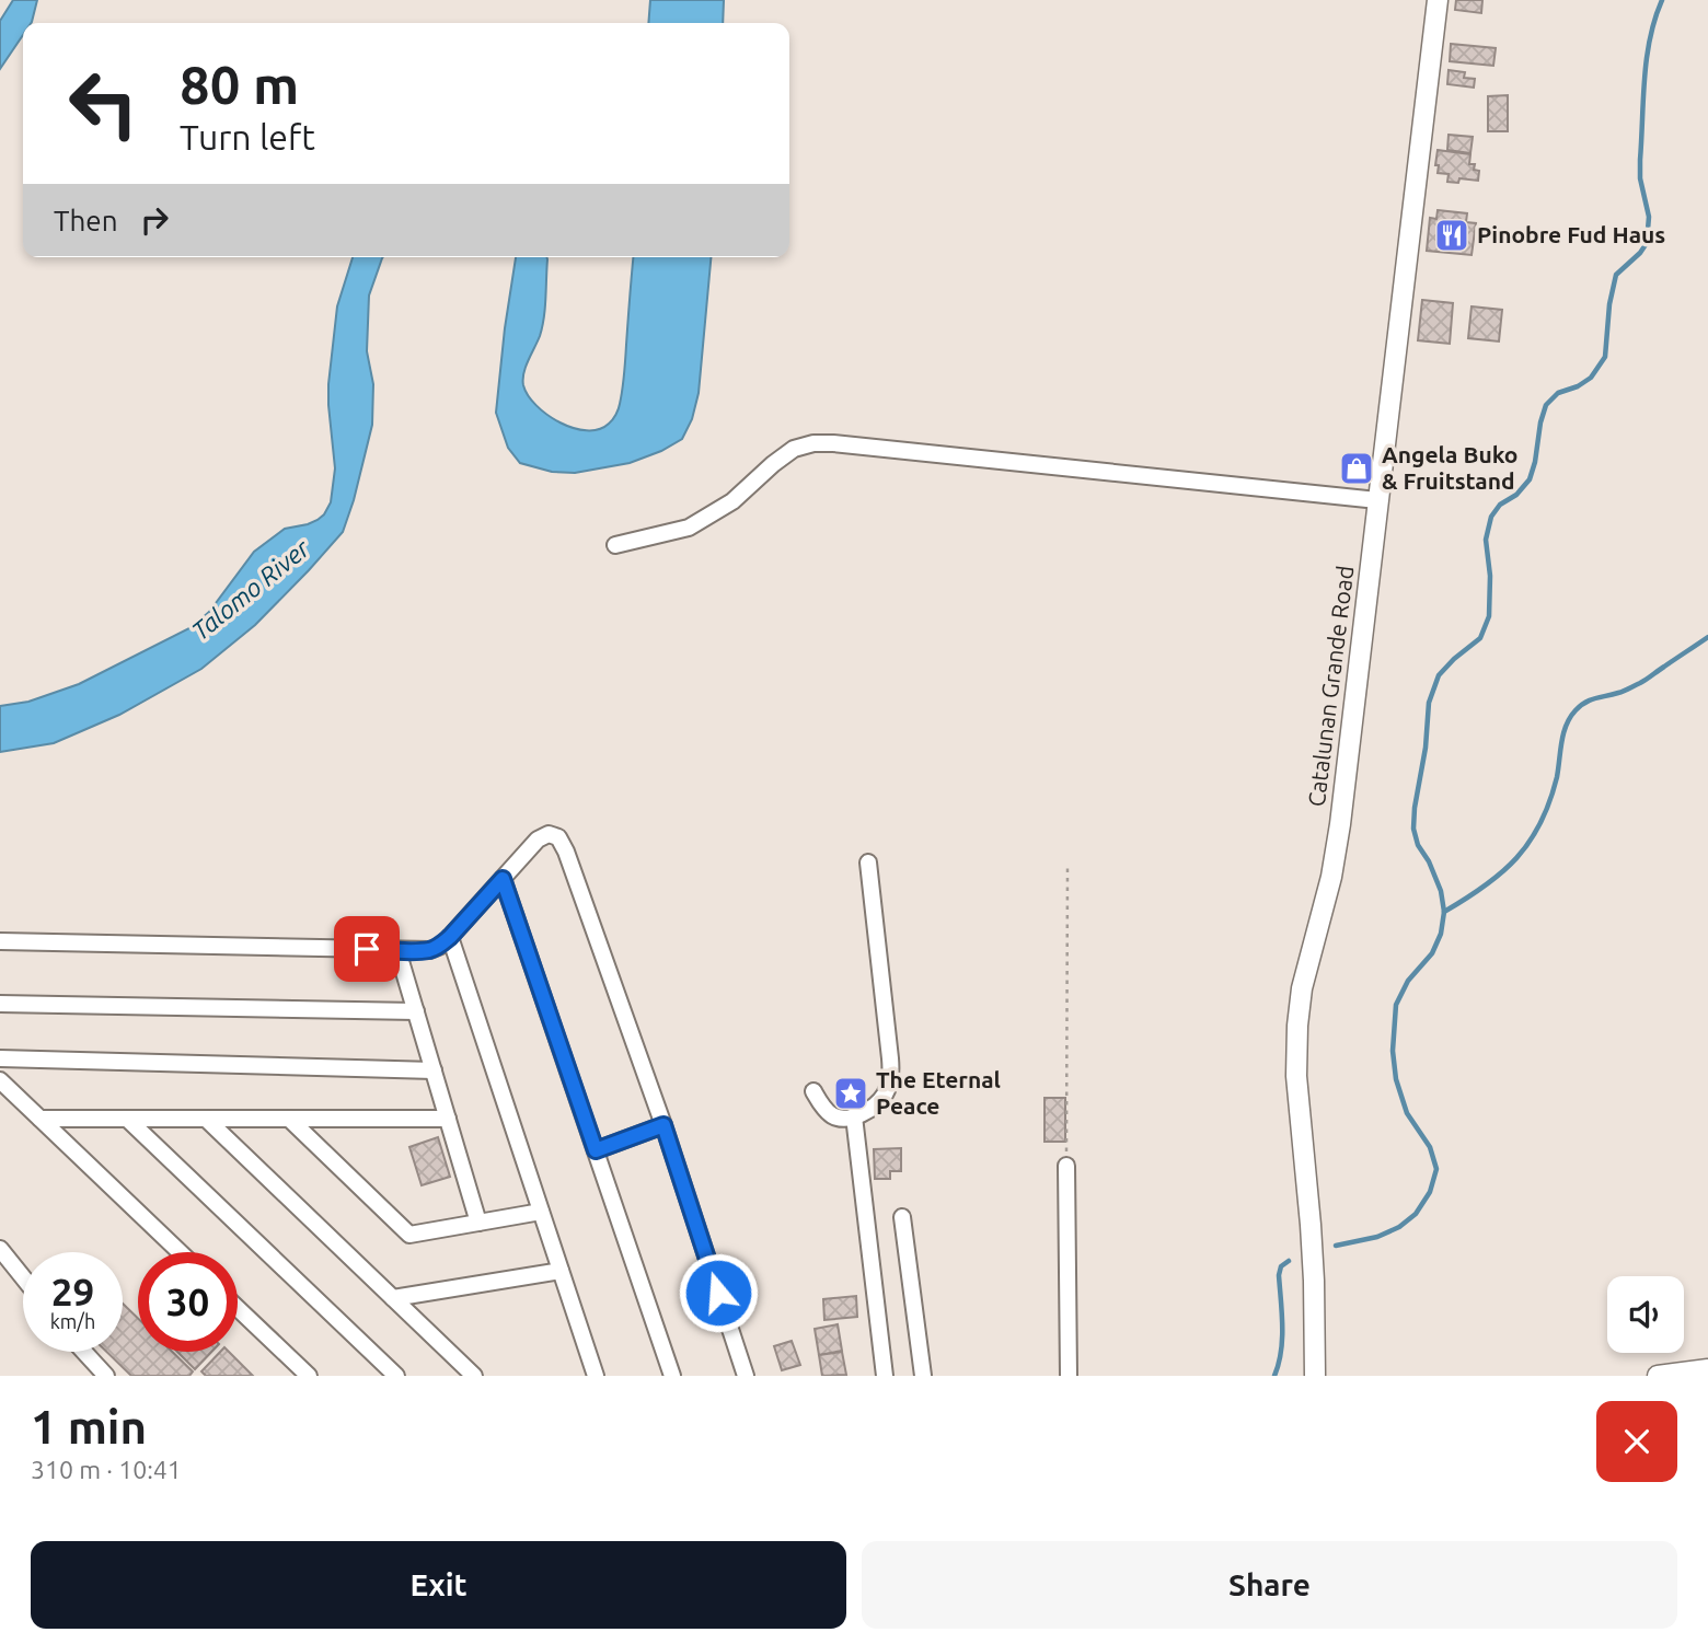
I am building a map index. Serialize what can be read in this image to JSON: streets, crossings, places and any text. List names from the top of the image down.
{
  "streets": {
    "main road": ["Catalunan Grande Road"]
  },
  "water": ["Talomo River"],
  "places": {
    "restaurant": ["Pinobre Fud Haus"],
    "shop": ["Angela Buko & Fruitstand"],
    "place": ["The Eternal Peace"]
  },
  "page": {
    "turn": ["80 m", "Turn left"],
    "then": "Then",
    "speed": "29 km/h",
    "limit": "30",
    "heading": ["1 min", "310 m · 10:41"],
    "buttons": ["Exit", "Share"]
  }
}
